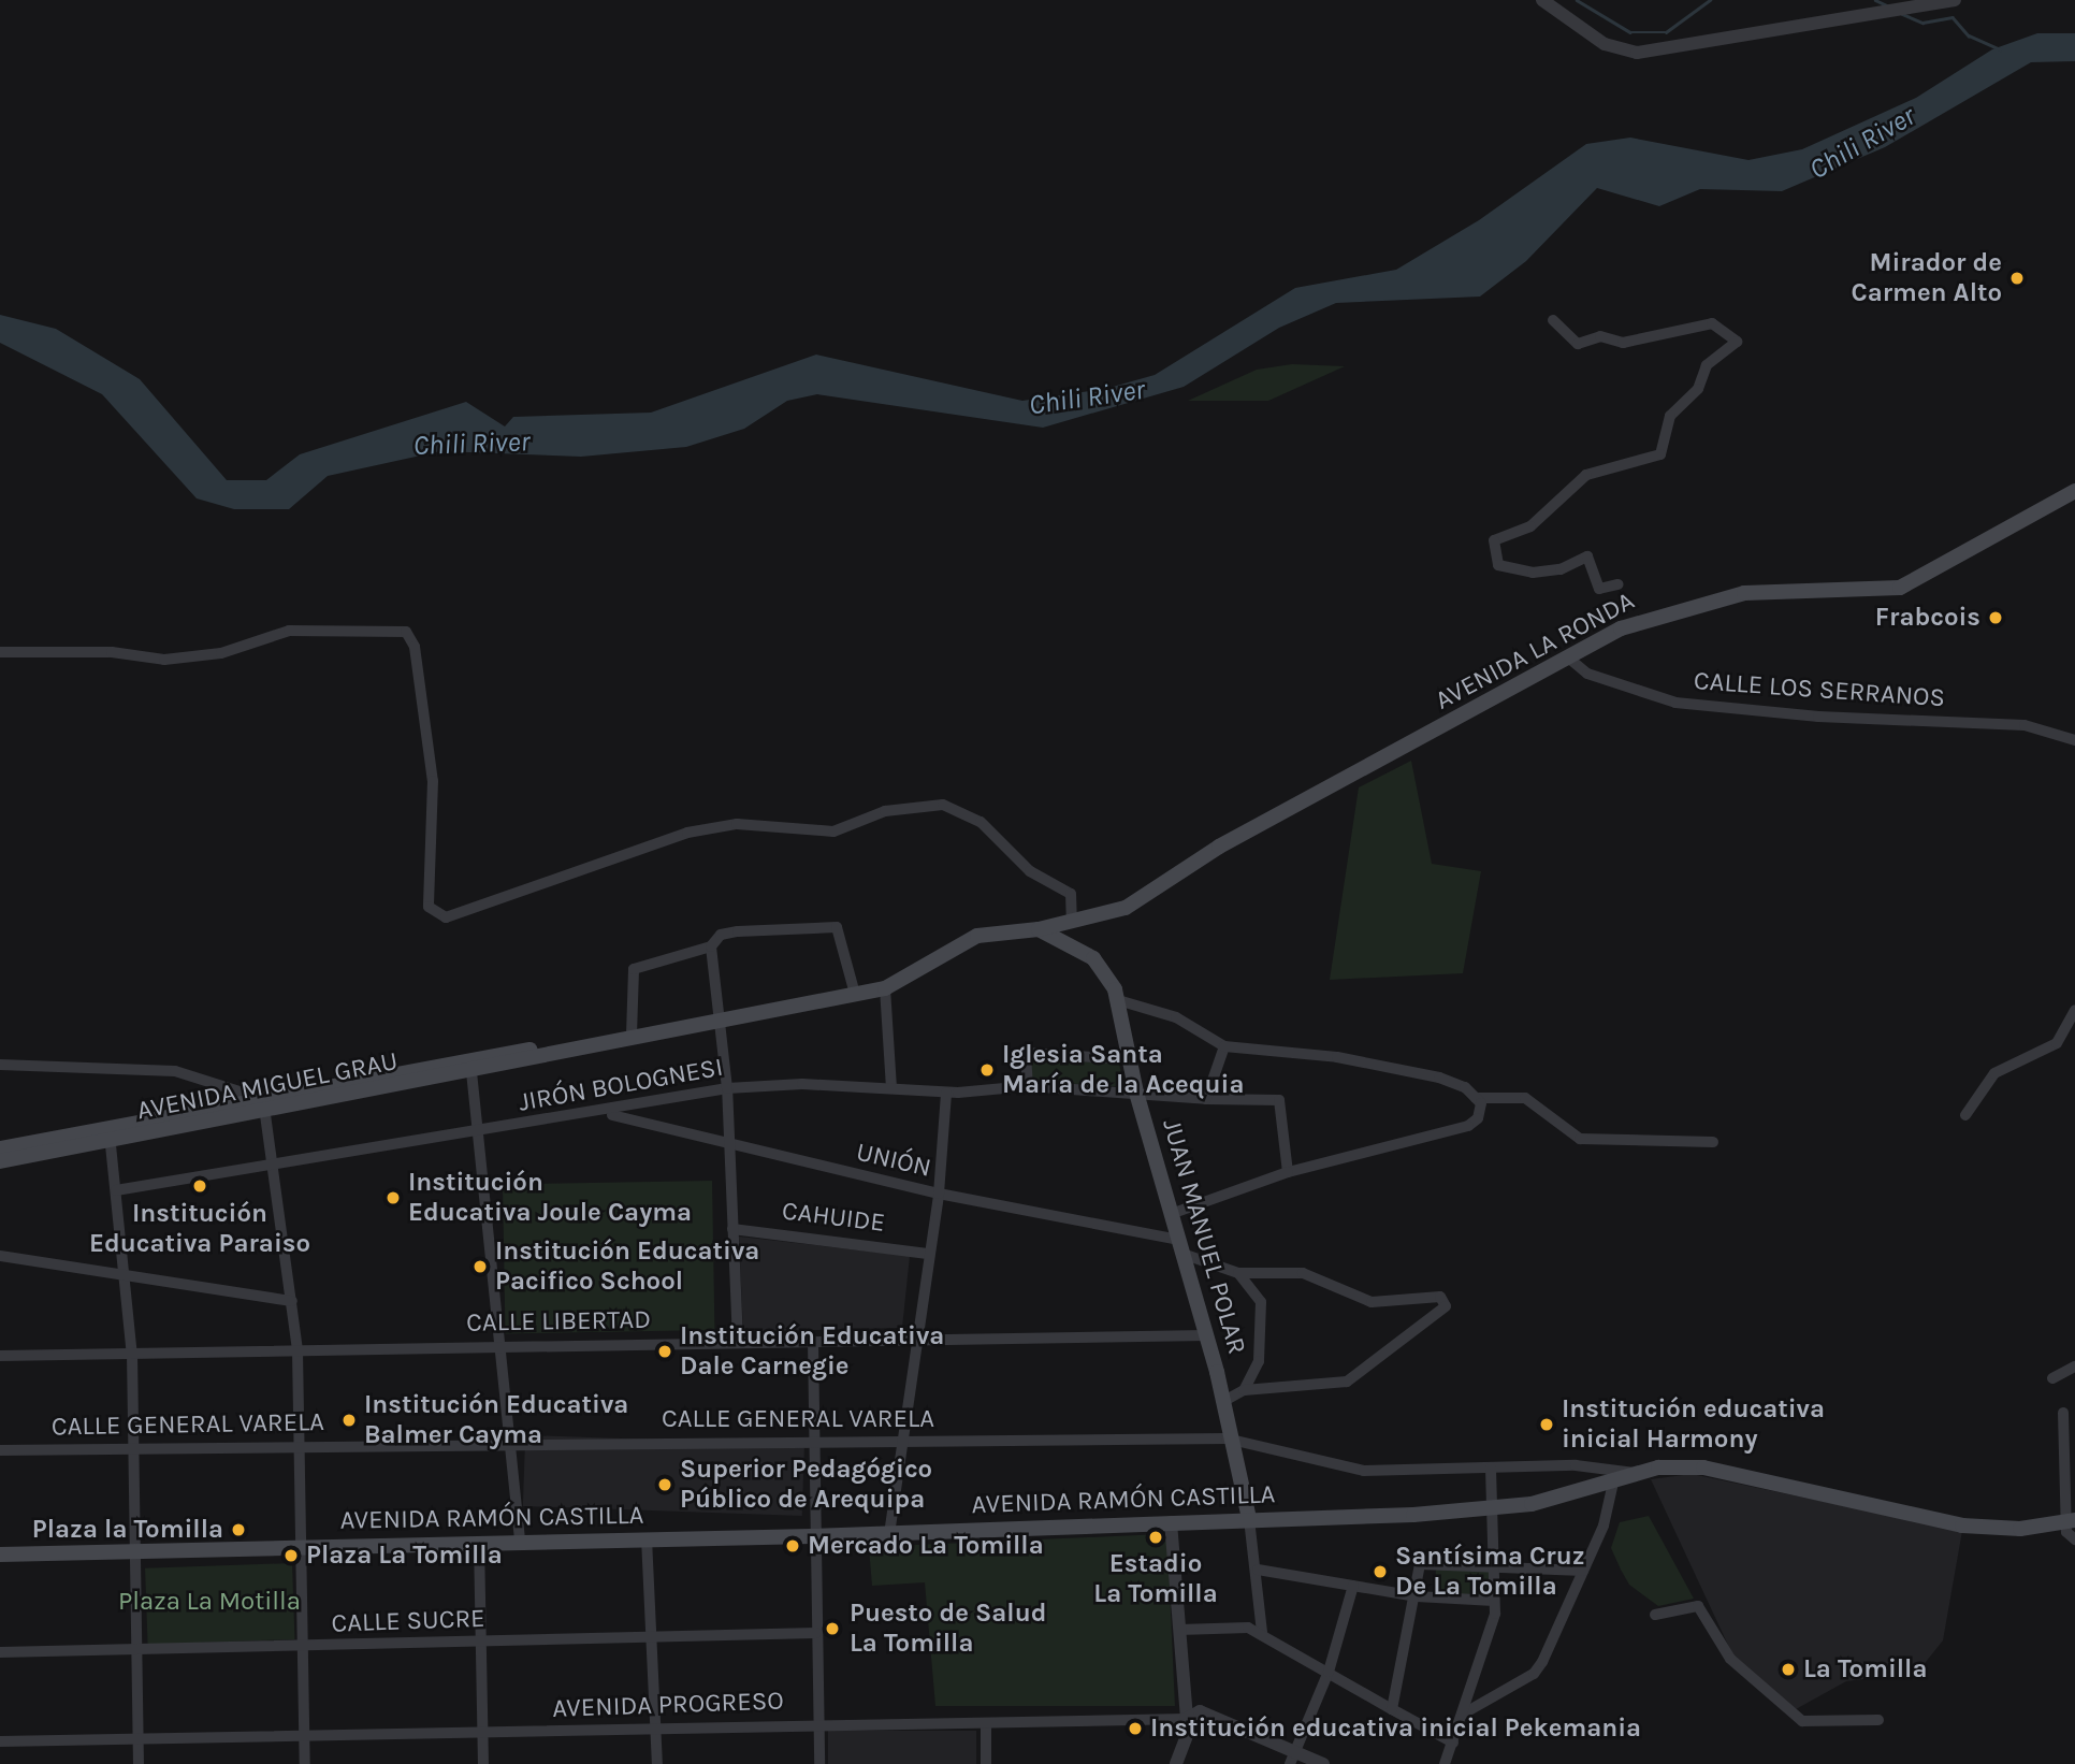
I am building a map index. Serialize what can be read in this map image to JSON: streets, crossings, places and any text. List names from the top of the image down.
{
  "streets": {
    "main road": [
      "AVENIDA LA RONDA",
      "AVENIDA MIGUEL GRAU",
      "JUAN MANUEL POLAR",
      "AVENIDA RAMÓN CASTILLA"
    ],
    "street": [
      "CALLE LOS SERRANOS",
      "JIRÓN BOLOGNESI",
      "UNIÓN",
      "CAHUIDE",
      "CALLE LIBERTAD",
      "CALLE GENERAL VARELA",
      "CALLE SUCRE",
      "AVENIDA PROGRESO"
    ]
  },
  "crossings": [
    ["AVENIDA LA RONDA", "CALLE LOS SERRANOS"],
    ["AVENIDA LA RONDA", "AVENIDA MIGUEL GRAU"],
    ["AVENIDA LA RONDA", "JUAN MANUEL POLAR"],
    ["JIRÓN BOLOGNESI", "UNIÓN"],
    ["JIRÓN BOLOGNESI", "JUAN MANUEL POLAR"],
    ["AVENIDA MIGUEL GRAU", "JUAN MANUEL POLAR"],
    ["UNIÓN", "JUAN MANUEL POLAR"],
    ["JUAN MANUEL POLAR", "CALLE LIBERTAD"],
    ["JUAN MANUEL POLAR", "CALLE GENERAL VARELA"],
    ["JUAN MANUEL POLAR", "AVENIDA RAMÓN CASTILLA"],
    ["CALLE GENERAL VARELA", "AVENIDA RAMÓN CASTILLA"]
  ],
  "water": ["Chili River"],
  "parks": ["Plaza La Motilla"],
  "places": [
    "Mirador de Carmen Alto",
    "Frabcois",
    "Iglesia Santa María de la Acequia",
    "Institución Educativa Paraiso",
    "Institución Educativa Joule Cayma",
    "Institución Educativa Pacifico School",
    "Institución Educativa Dale Carnegie",
    "Institución Educativa Balmer Cayma",
    "Institución educativa inicial Harmony",
    "Superior Pedagógico Público de Arequipa",
    "Plaza la Tomilla",
    "Estadio La Tomilla",
    "Mercado La Tomilla",
    "Plaza La Tomilla",
    "Santísima Cruz De La Tomilla",
    "Puesto de Salud La Tomilla",
    "La Tomilla",
    "Institución educativa inicial Pekemania"
  ]
}
